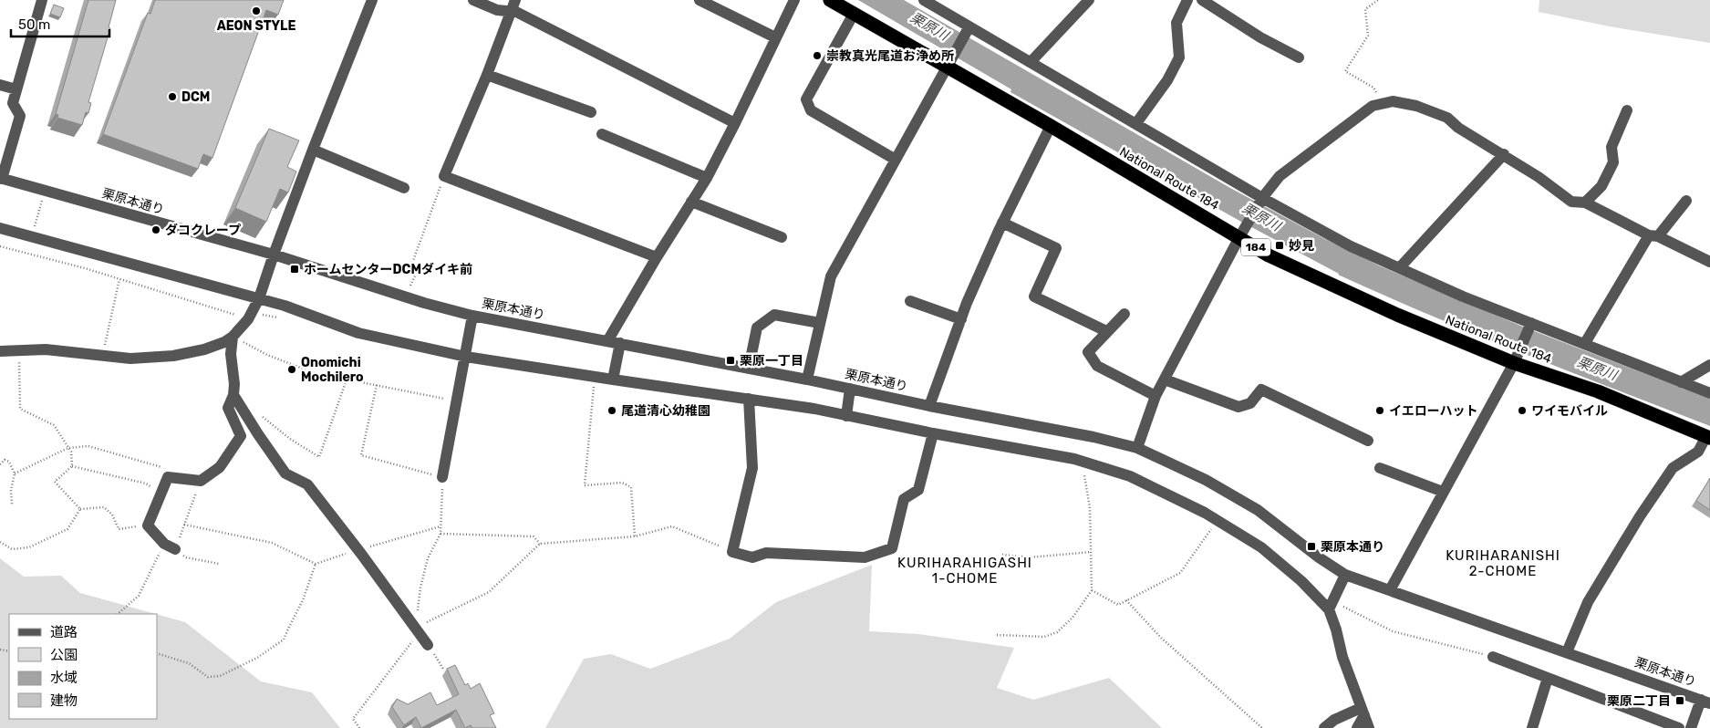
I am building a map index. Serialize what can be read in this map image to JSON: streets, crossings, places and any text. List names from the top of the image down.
{
  "streets": {
    "highway": ["National Route 184", "184"],
    "street": ["栗原本通り"]
  },
  "districts": ["KURIHARANISHI 2-CHOME", "KURIHARAHIGASHI 1-CHOME"],
  "water": ["栗原川"],
  "places": {
    "other": [
      "AEON STYLE",
      "崇教真光尾道お浄め所",
      "DCM",
      "ダコクレープ",
      "Onomichi Mochilero",
      "尾道清心幼稚園",
      "イエローハット",
      "ワイモバイル"
    ],
    "transit": [
      "妙見",
      "ホームセンターDCMダイキ前",
      "栗原一丁目",
      "栗原本通り",
      "栗原二丁目"
    ]
  },
  "legend": [
    "道路",
    "公園",
    "水域",
    "建物"
  ],
  "scale_bar": "50 m"
}
